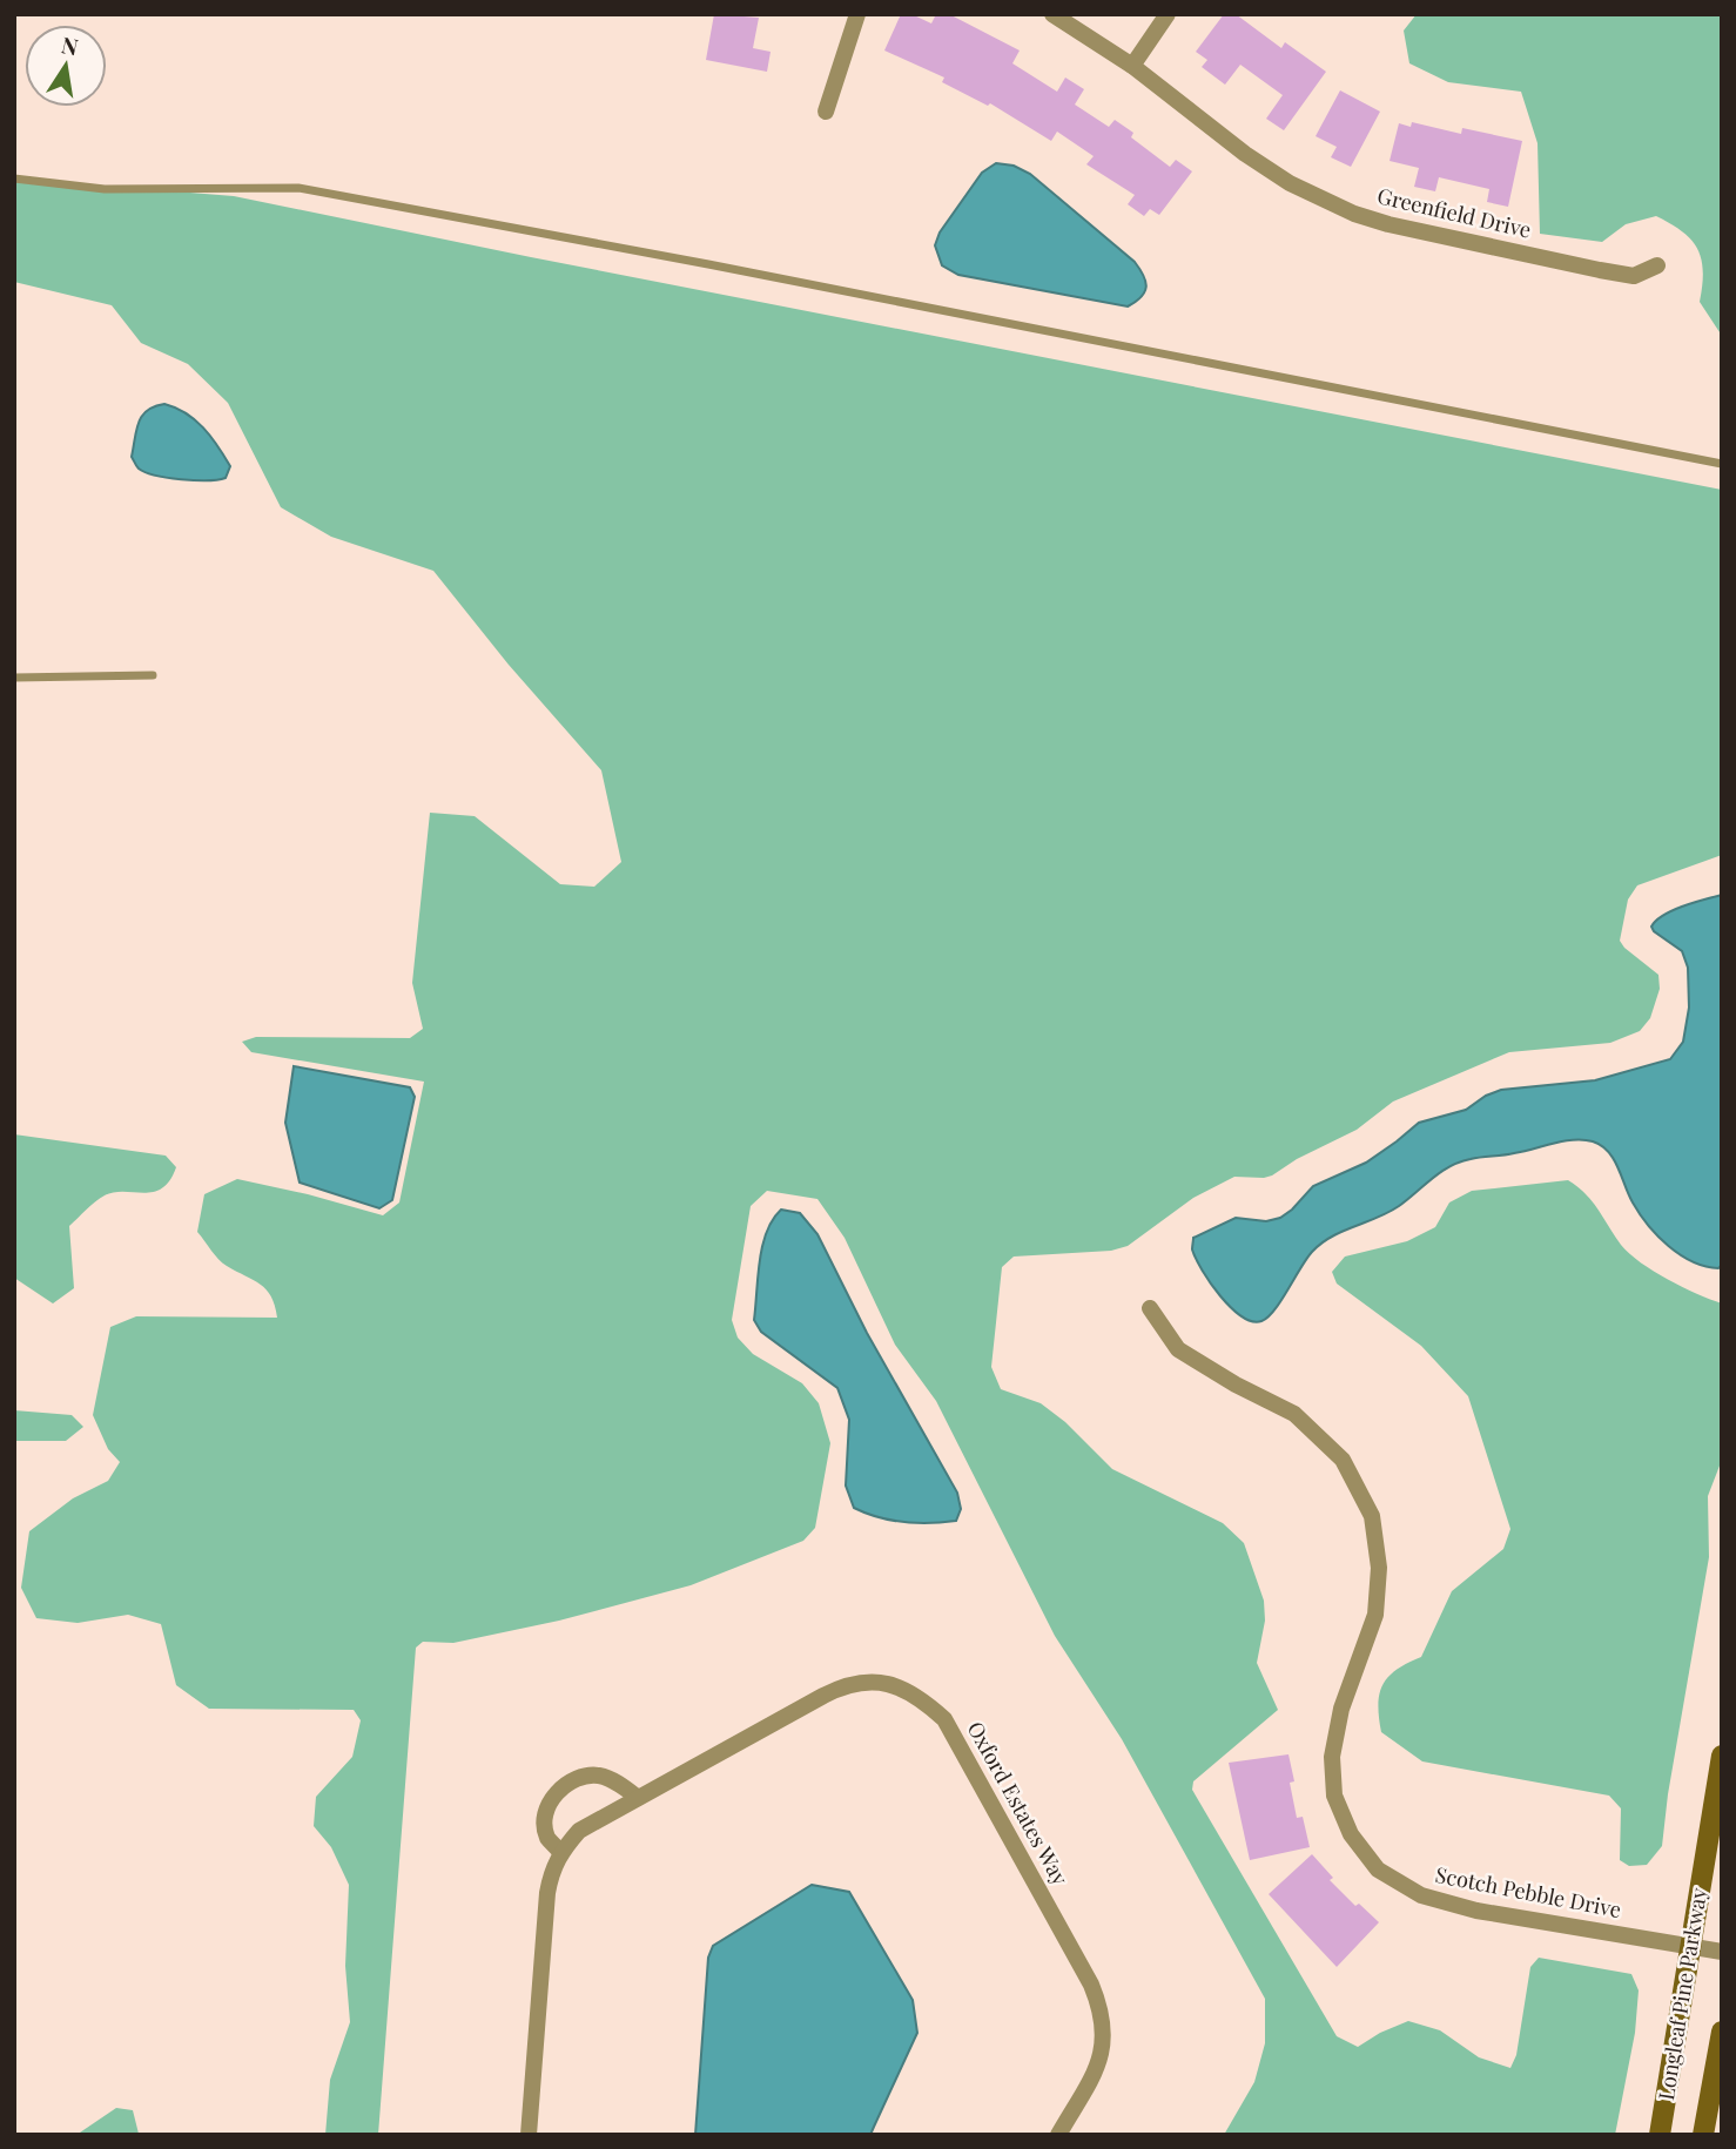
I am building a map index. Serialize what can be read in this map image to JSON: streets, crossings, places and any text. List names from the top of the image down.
{
  "streets": {
    "main road": ["Longleaf Pine Parkway"],
    "street": ["Greenfield Drive", "Oxford Estates Way", "Scotch Pebble Drive"]
  },
  "crossings": [
    ["Scotch Pebble Drive", "Longleaf Pine Parkway"]
  ],
  "north": "top"
}
